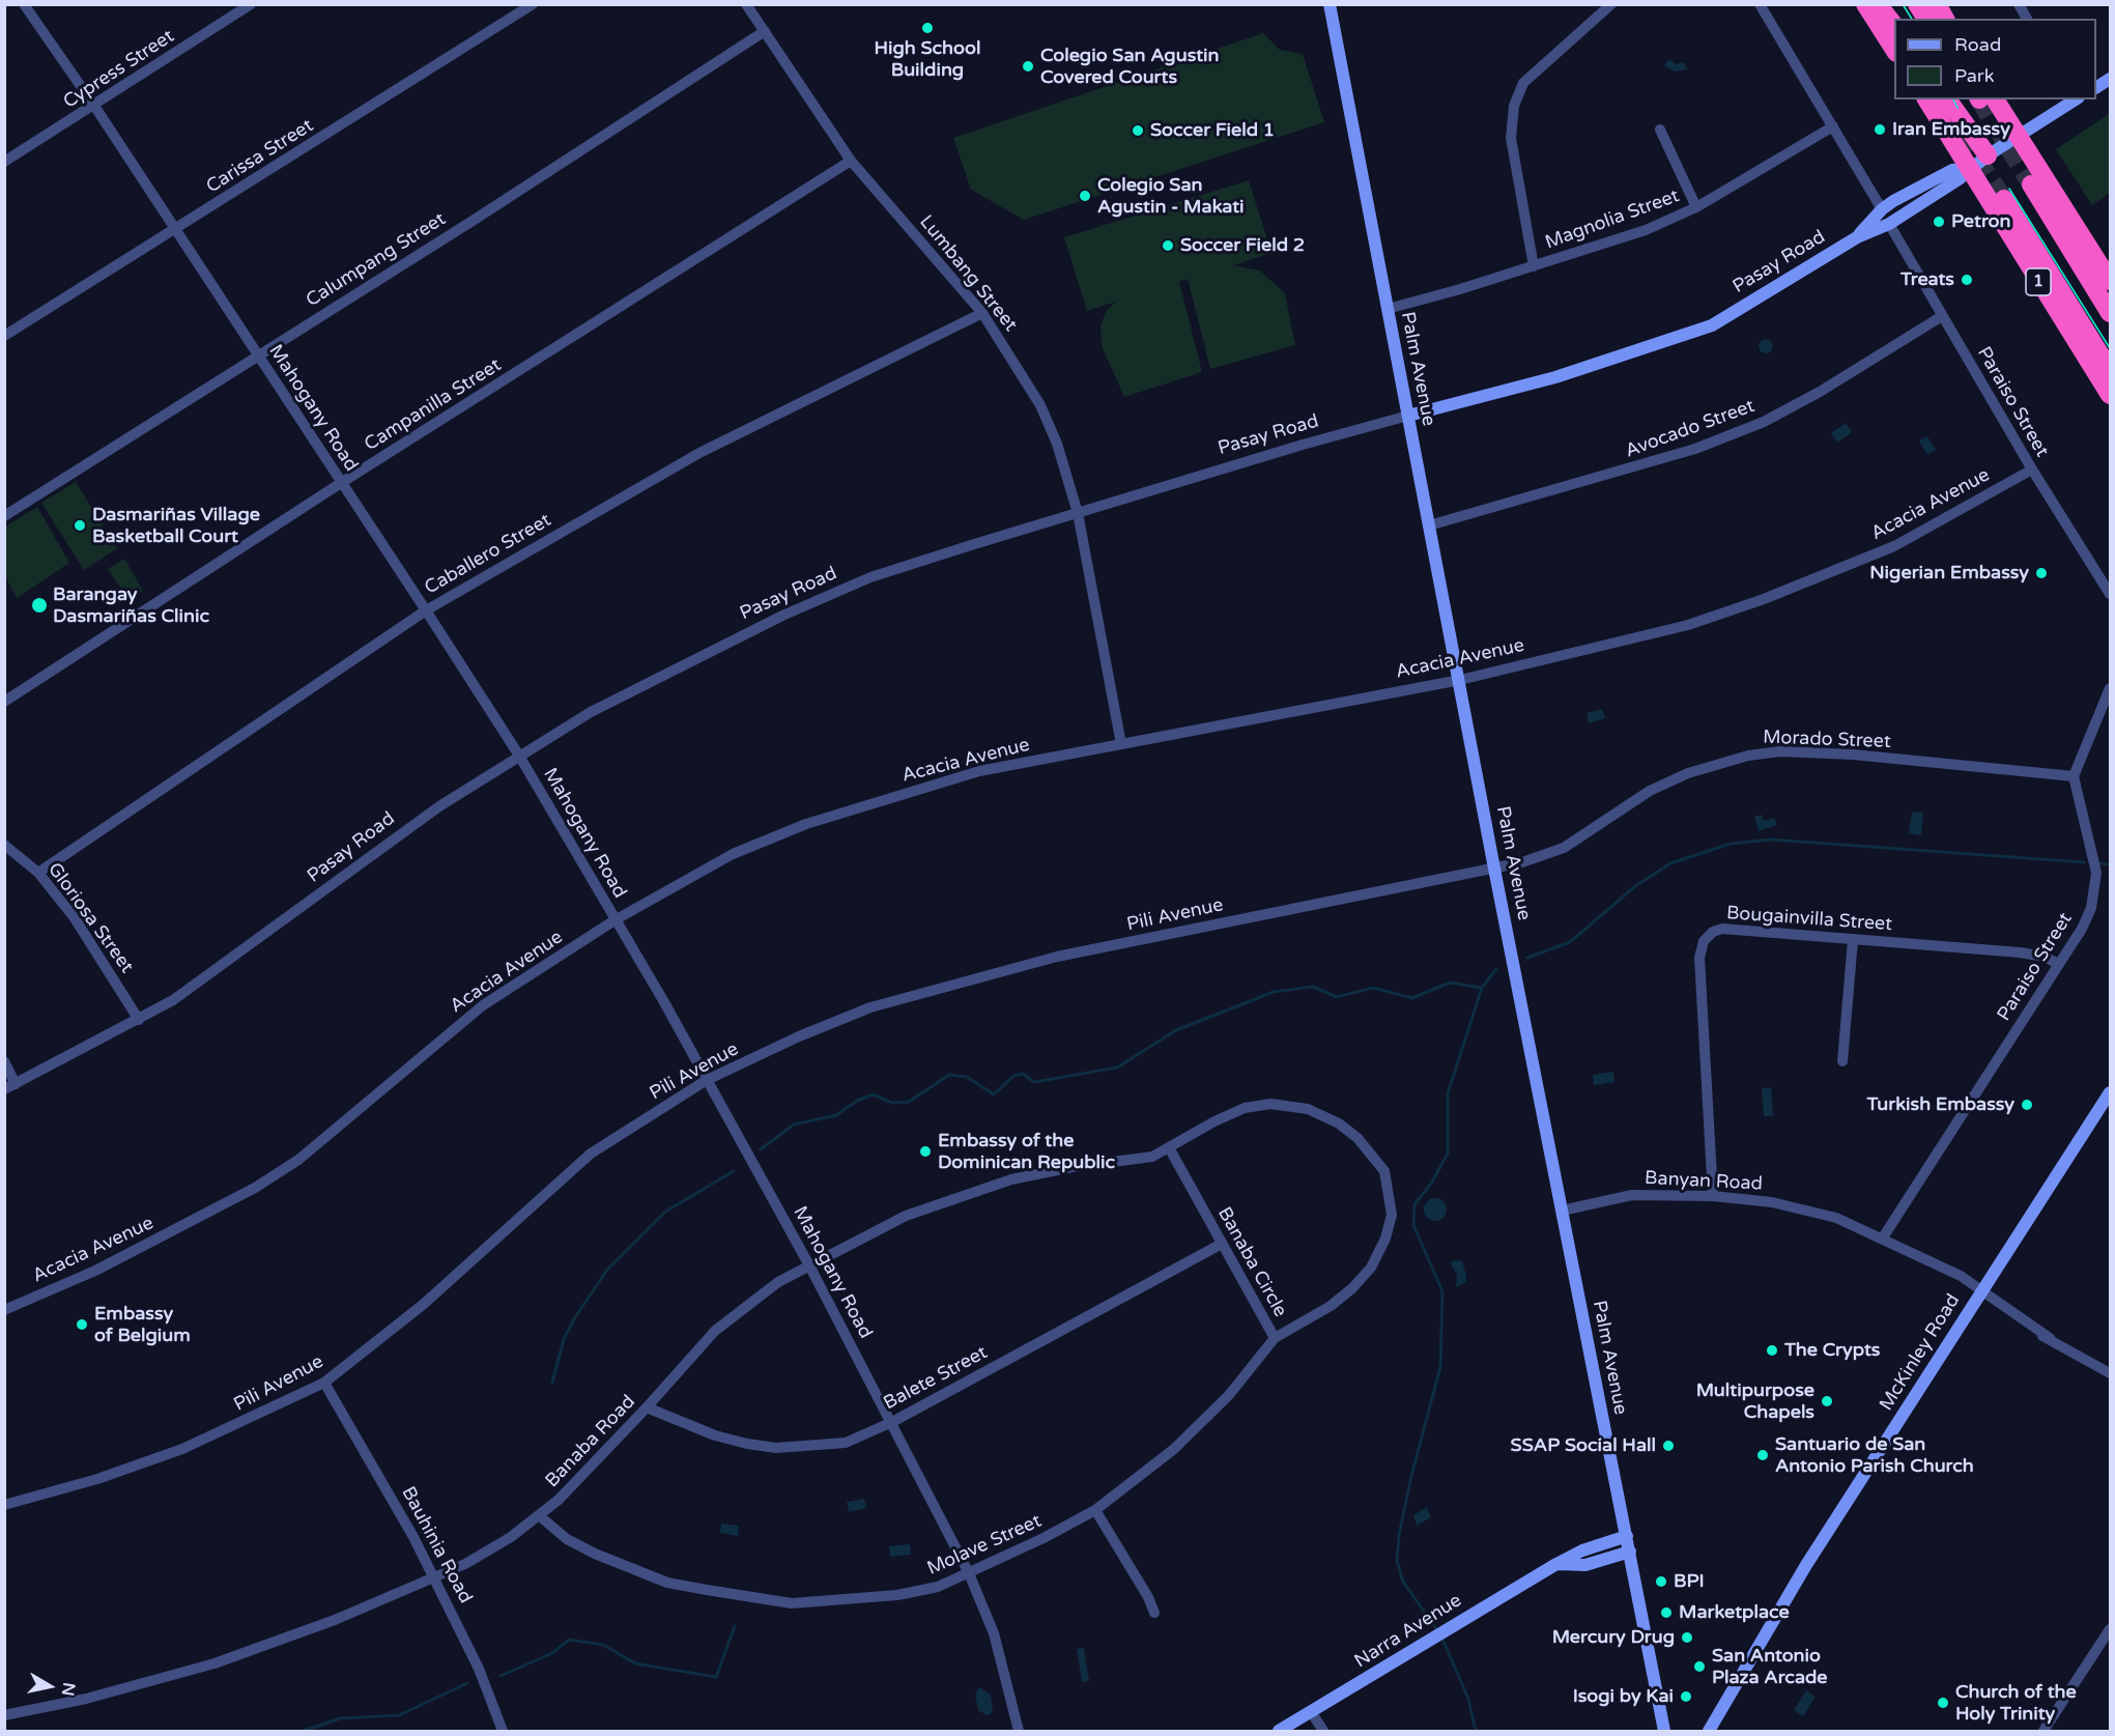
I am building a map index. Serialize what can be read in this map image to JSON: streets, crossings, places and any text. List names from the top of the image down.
{
  "streets": {
    "highway": ["1"],
    "street": [
      "Cypress Street",
      "Carissa Street",
      "Magnolia Street",
      "Calumpang Street",
      "Pasay Road",
      "Lumbang Street",
      "Palm Avenue",
      "Paraiso Street",
      "Campanilla Street",
      "Mahogany Road",
      "Avocado Street",
      "Acacia Avenue",
      "Caballero Street",
      "Morado Street",
      "Pili Avenue",
      "Gloriosa Street",
      "Bougainvilla Street",
      "Banyan Road",
      "Banaba Circle",
      "McKinley Road",
      "Balete Street",
      "Banaba Road",
      "Bauhinia Road",
      "Molave Street",
      "Narra Avenue"
    ]
  },
  "crossings": [
    ["Cypress Street", "Mahogany Road"],
    ["Carissa Street", "Mahogany Road"],
    ["Magnolia Street", "Palm Avenue"],
    ["Calumpang Street", "Lumbang Street"],
    ["Calumpang Street", "Mahogany Road"],
    ["Pasay Road", "Lumbang Street"],
    ["Pasay Road", "1"],
    ["Pasay Road", "Palm Avenue"],
    ["Pasay Road", "Paraiso Street"],
    ["Pasay Road", "Mahogany Road"],
    ["Pasay Road", "Gloriosa Street"],
    ["Lumbang Street", "Campanilla Street"],
    ["Lumbang Street", "Acacia Avenue"],
    ["Lumbang Street", "Caballero Street"],
    ["Palm Avenue", "Avocado Street"],
    ["Palm Avenue", "Acacia Avenue"],
    ["Palm Avenue", "Morado Street"],
    ["Palm Avenue", "Pili Avenue"],
    ["Palm Avenue", "Banyan Road"],
    ["Palm Avenue", "Narra Avenue"],
    ["Paraiso Street", "Avocado Street"],
    ["Paraiso Street", "Acacia Avenue"],
    ["Paraiso Street", "Morado Street"],
    ["Paraiso Street", "Bougainvilla Street"],
    ["Paraiso Street", "Banyan Road"],
    ["Campanilla Street", "Mahogany Road"],
    ["Mahogany Road", "Acacia Avenue"],
    ["Mahogany Road", "Caballero Street"],
    ["Mahogany Road", "Pili Avenue"],
    ["Mahogany Road", "Balete Street"],
    ["Mahogany Road", "Banaba Road"],
    ["Mahogany Road", "Molave Street"],
    ["Caballero Street", "Gloriosa Street"],
    ["Morado Street", "Pili Avenue"],
    ["Pili Avenue", "Bauhinia Road"],
    ["Bougainvilla Street", "Banyan Road"],
    ["Banyan Road", "McKinley Road"],
    ["Banaba Circle", "Balete Street"],
    ["Banaba Circle", "Banaba Road"],
    ["Banaba Circle", "Molave Street"],
    ["Balete Street", "Banaba Road"],
    ["Balete Street", "Molave Street"],
    ["Banaba Road", "Bauhinia Road"],
    ["Banaba Road", "Molave Street"]
  ],
  "places": [
    "High School Building",
    "Colegio San Agustin Covered Courts",
    "Iran Embassy",
    "Soccer Field 1",
    "Colegio San Agustin - Makati",
    "Petron",
    "Soccer Field 2",
    "Treats",
    "Dasmariñas Village Basketball Court",
    "Nigerian Embassy",
    "Barangay Dasmariñas Clinic",
    "Turkish Embassy",
    "Embassy of the Dominican Republic",
    "Embassy of Belgium",
    "The Crypts",
    "Multipurpose Chapels",
    "SSAP Social Hall",
    "Santuario de San Antonio Parish Church",
    "BPI",
    "Marketplace",
    "Mercury Drug",
    "San Antonio Plaza Arcade",
    "Isogi by Kai",
    "Church of the Holy Trinity"
  ],
  "legend": ["Road", "Park"],
  "north": "right"
}
